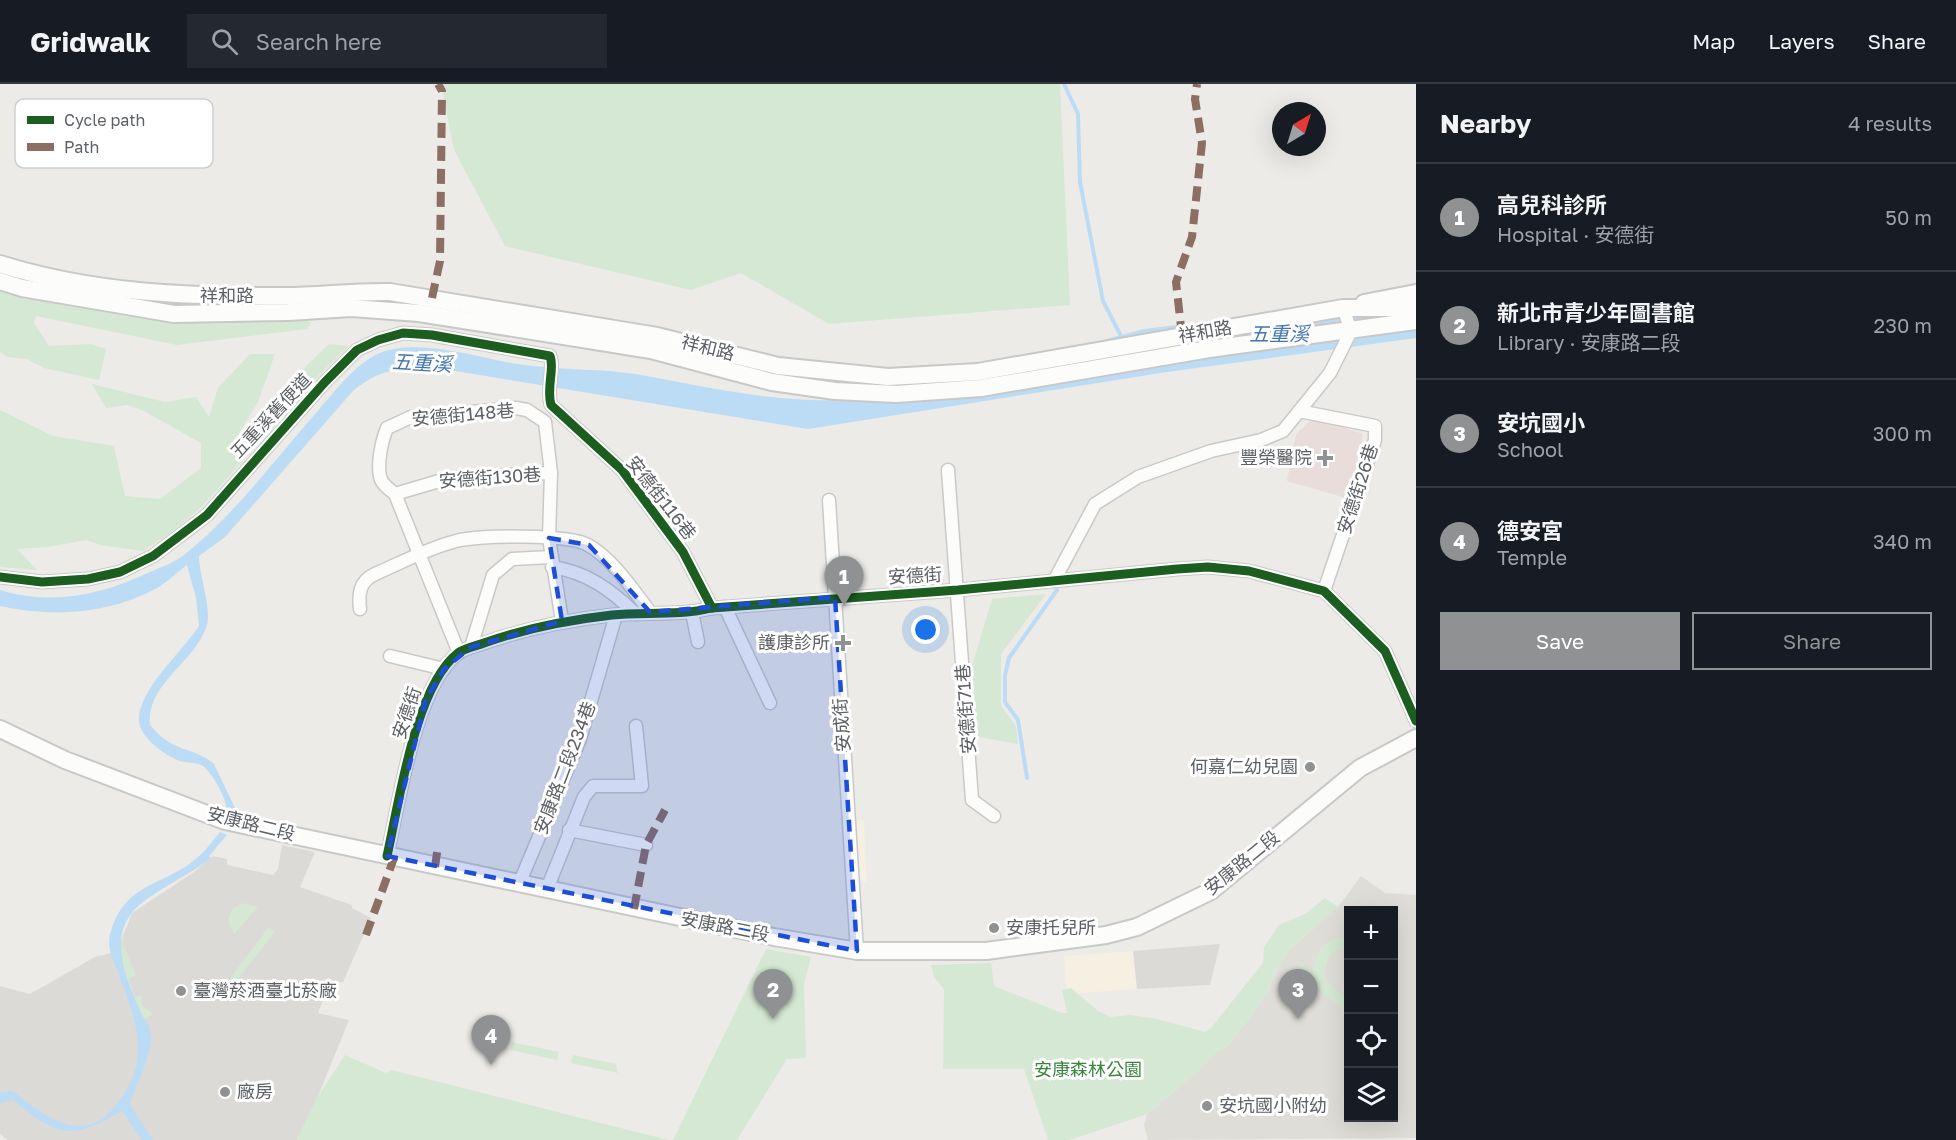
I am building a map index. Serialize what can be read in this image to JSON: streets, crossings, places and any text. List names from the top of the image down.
{
  "streets": {
    "main road": ["祥和路", "安康路二段"],
    "street": [
      "安德街148巷",
      "五重溪舊便道",
      "安德街130巷",
      "安德街26巷",
      "安德街116巷",
      "安德街",
      "安德街71巷",
      "安成街",
      "安康路二段234巷"
    ]
  },
  "crossings": [
    ["安德街148巷", "安德街130巷"],
    ["安德街148巷", "安德街"],
    ["五重溪舊便道", "安德街116巷"],
    ["安德街26巷", "安德街"],
    ["安德街116巷", "安德街"],
    ["安德街", "安德街71巷"],
    ["安德街", "安成街"],
    ["安德街", "安康路二段234巷"],
    ["安德街", "安康路二段"],
    ["安成街", "安康路二段"],
    ["安康路二段234巷", "安康路二段"]
  ],
  "water": ["五重溪"],
  "parks": ["安康森林公園"],
  "places": {
    "health": ["豐榮醫院", "護康診所"],
    "other": [
      "何嘉仁幼兒園",
      "安康托兒所",
      "臺灣菸酒臺北菸廠",
      "廠房",
      "安坑國小附幼"
    ]
  },
  "legend": ["Cycle path", "Path"],
  "north": "top right",
  "page": {
    "header": "Gridwalk",
    "search": "Search here",
    "nav": ["Map", "Layers", "Share"],
    "heading": ["Nearby", "4 results"],
    "list": [
      {
        "mark": "1",
        "name": "高兒科診所",
        "note": "Hospital · 安德街",
        "value": "50 m"
      },
      {
        "mark": "2",
        "name": "新北市青少年圖書館",
        "note": "Library · 安康路二段",
        "value": "230 m"
      },
      {
        "mark": "3",
        "name": "安坑國小",
        "note": "School",
        "value": "300 m"
      },
      {
        "mark": "4",
        "name": "德安宮",
        "note": "Temple",
        "value": "340 m"
      }
    ],
    "pins": [
      "1",
      "2",
      "3",
      "4"
    ],
    "buttons": ["Save", "Share"],
    "map_buttons": ["+", "−"]
  }
}
